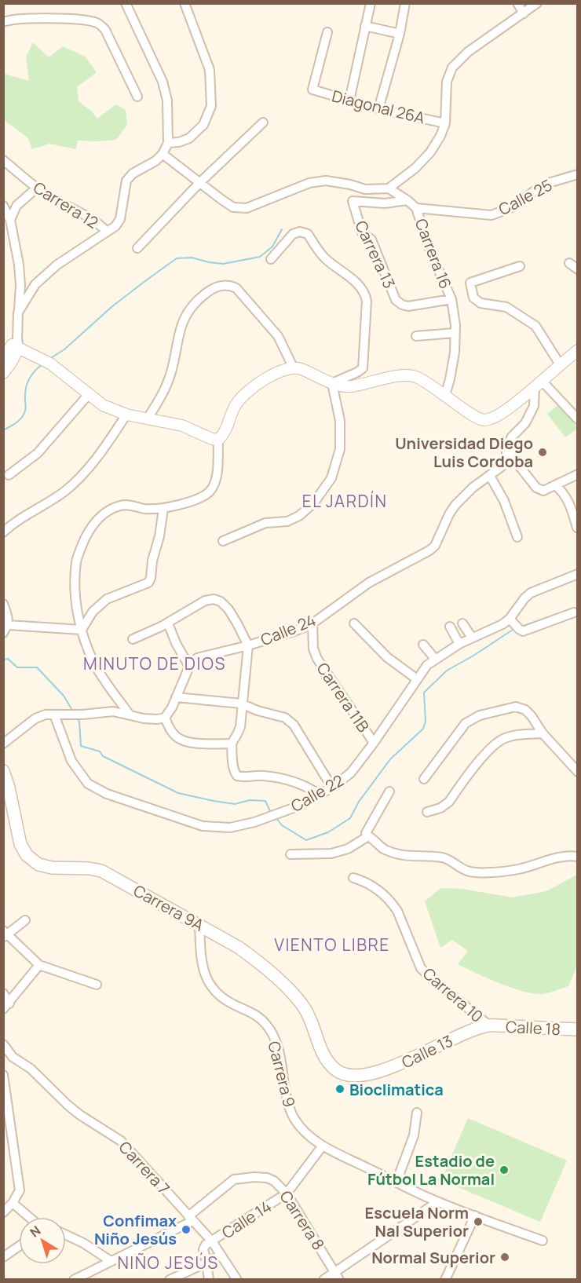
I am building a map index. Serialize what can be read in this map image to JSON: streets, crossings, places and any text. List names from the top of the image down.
{
  "streets": {
    "main road": ["Carrera 9A", "Calle 18", "Calle 13"],
    "street": [
      "Diagonal 26A",
      "Calle 25",
      "Carrera 12",
      "Carrera 16",
      "Carrera 13",
      "Calle 24",
      "Carrera 11B",
      "Calle 22",
      "Carrera 10",
      "Carrera 9",
      "Carrera 7",
      "Calle 14",
      "Carrera 8"
    ]
  },
  "crossings": [
    ["Calle 25", "Carrera 16"],
    ["Carrera 16", "Carrera 13"],
    ["Calle 24", "Carrera 11B"],
    ["Carrera 11B", "Calle 22"],
    ["Carrera 9A", "Calle 13"],
    ["Carrera 9A", "Carrera 9"],
    ["Carrera 10", "Calle 18"],
    ["Carrera 10", "Calle 13"],
    ["Calle 18", "Calle 13"],
    ["Carrera 9", "Calle 14"],
    ["Carrera 7", "Calle 14"],
    ["Carrera 7", "Carrera 8"],
    ["Calle 14", "Carrera 8"]
  ],
  "districts": [
    "EL JARDÍN",
    "MINUTO DE DIOS",
    "VIENTO LIBRE",
    "NIÑO JESÚS"
  ],
  "places": [
    "Universidad Diego Luis Cordoba",
    "Bioclimatica",
    "Estadio de Fútbol La Normal",
    "Escuela Norm Nal Superior",
    "Confimax Niño Jesús",
    "Normal Superior"
  ],
  "north": "top left"
}
